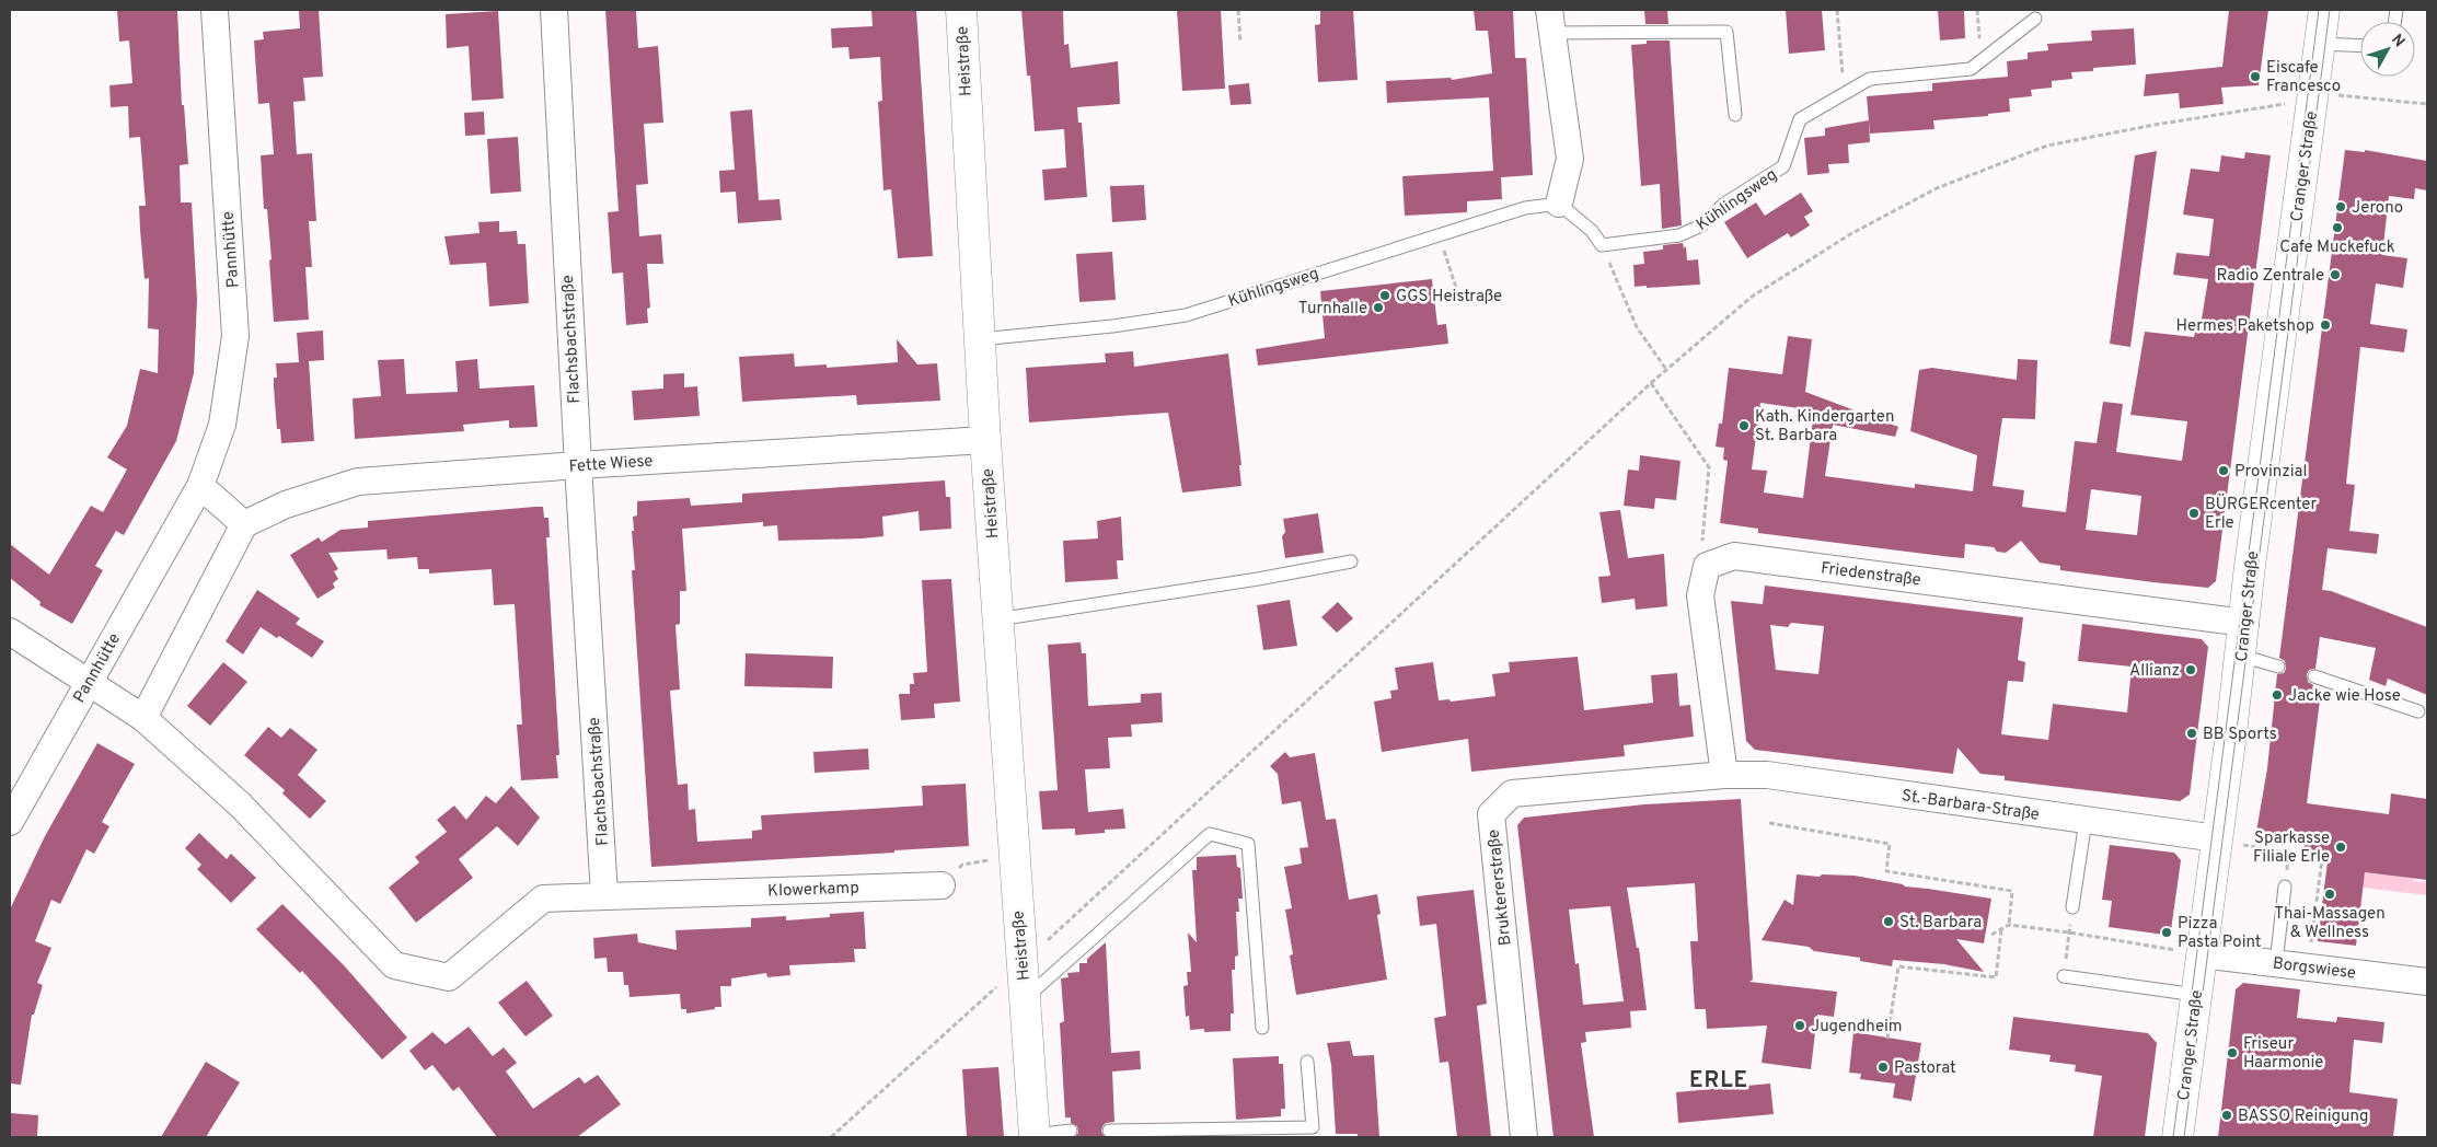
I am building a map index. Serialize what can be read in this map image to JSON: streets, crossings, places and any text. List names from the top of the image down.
{
  "streets": {
    "main road": ["Heistraße", "Cranger Straße"],
    "street": [
      "Pannhütte",
      "Flachsbachstraße",
      "Fette Wiese",
      "Friedenstraße",
      "St.-Barbara-Straße",
      "Bruktererstraße",
      "Klowerkamp",
      "Borgswiese"
    ],
    "lane": ["Kühlingsweg"]
  },
  "crossings": [
    ["Heistraße", "Kühlingsweg"],
    ["Heistraße", "Fette Wiese"],
    ["Cranger Straße", "Friedenstraße"],
    ["Cranger Straße", "St.-Barbara-Straße"],
    ["Cranger Straße", "Borgswiese"],
    ["Flachsbachstraße", "Fette Wiese"],
    ["Flachsbachstraße", "Klowerkamp"],
    ["St.-Barbara-Straße", "Bruktererstraße"]
  ],
  "districts": ["ERLE"],
  "places": [
    "Eiscafe Francesco",
    "Jerono",
    "Cafe Muckefuck",
    "Radio Zentrale",
    "GGS Heistraße",
    "Turnhalle",
    "Hermes Paketshop",
    "Kath. Kindergarten St. Barbara",
    "Provinzial",
    "BÜRGERcenter Erle",
    "Allianz",
    "Jacke wie Hose",
    "BB Sports",
    "Sparkasse Filiale Erle",
    "Thai-Massagen & Wellness",
    "St. Barbara",
    "Pizza Pasta Point",
    "Jugendheim",
    "Friseur Haarmonie",
    "Pastorat",
    "BASSO Reinigung"
  ],
  "north": "top right"
}
